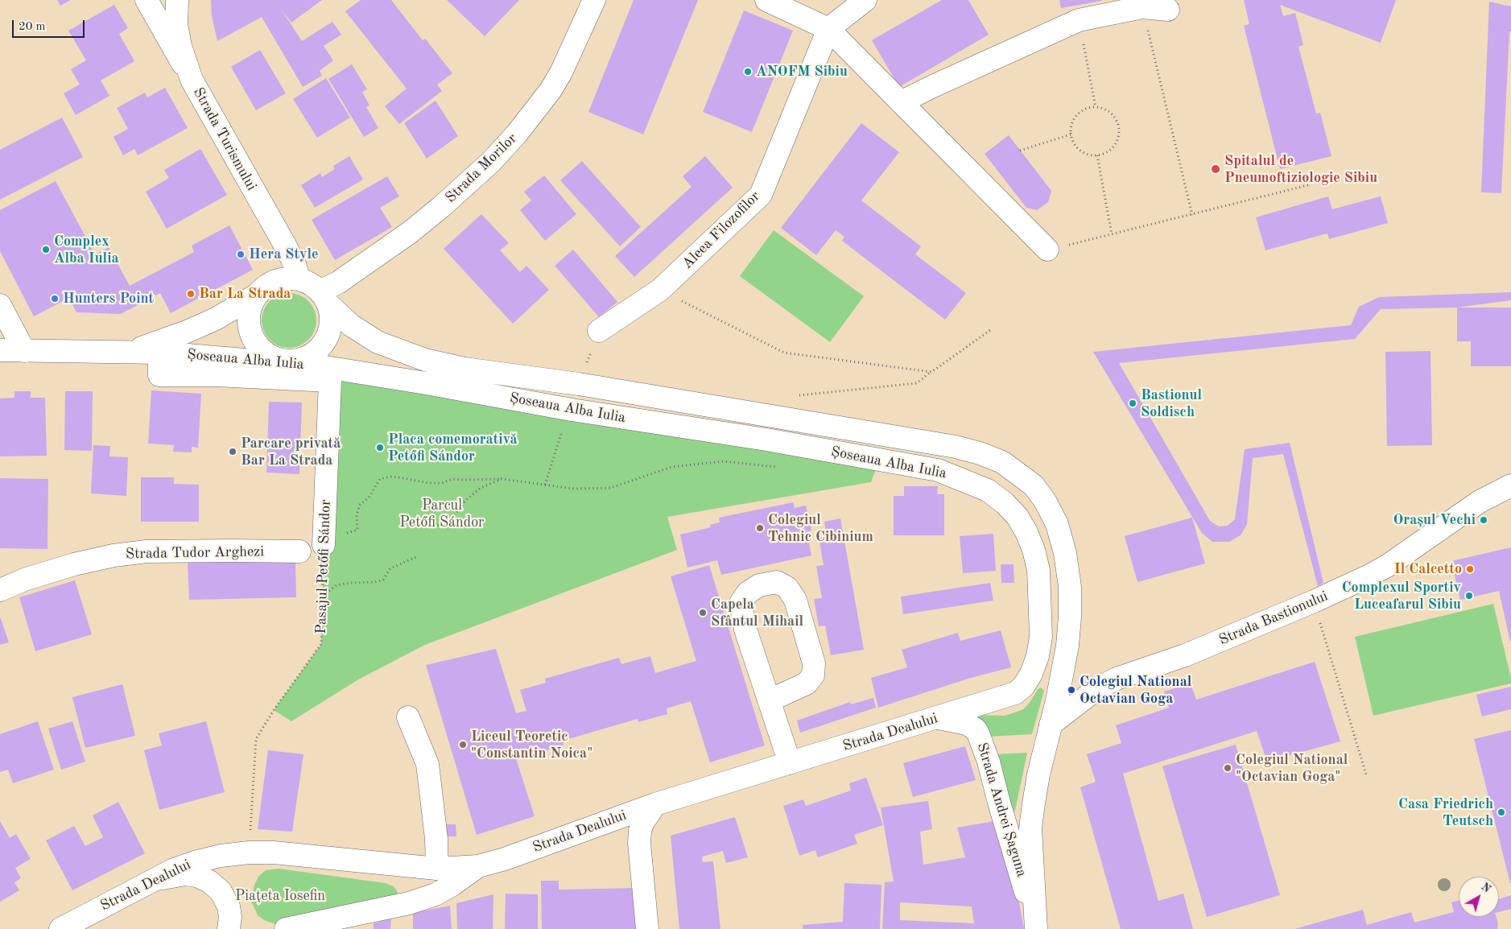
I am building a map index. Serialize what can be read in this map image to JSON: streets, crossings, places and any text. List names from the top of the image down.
{
  "streets": {
    "main road": [
      "Strada Turismului",
      "Strada Morilor",
      "Aleea Filozofilor",
      "Șoseaua Alba Iulia",
      "Strada Tudor Arghezi",
      "Pasajul Petőfi Sándor",
      "Strada Bastionului",
      "Strada Dealului",
      "Strada Andrei Șaguna"
    ]
  },
  "crossings": [
    ["Strada Turismului", "Strada Morilor"],
    ["Strada Turismului", "Șoseaua Alba Iulia"],
    ["Strada Morilor", "Șoseaua Alba Iulia"],
    ["Șoseaua Alba Iulia", "Pasajul Petőfi Sándor"],
    ["Șoseaua Alba Iulia", "Strada Dealului"],
    ["Șoseaua Alba Iulia", "Strada Andrei Șaguna"],
    ["Pasajul Petőfi Sándor", "Strada Dealului"],
    ["Strada Bastionului", "Strada Andrei Șaguna"],
    ["Strada Dealului", "Strada Andrei Șaguna"]
  ],
  "parks": ["Parcul Petőfi Sándor", "Piațeta Iosefin"],
  "places": [
    "ANOFM Sibiu",
    "Spitalul de Pneumoftiziologie Sibiu",
    "Complex Alba Iulia",
    "Hera Style",
    "Bar La Strada",
    "Hunters Point",
    "Bastionul Soldisch",
    "Placa comemorativă Petőfi Sándor",
    "Parcare privată Bar La Strada",
    "Orașul Vechi",
    "Colegiul Tehnic Cibinium",
    "Il Calcetto",
    "Complexul Sportiv Luceafarul Sibiu",
    "Capela Sfântul Mihail",
    "Colegiul National Octavian Goga",
    "Liceul Teoretic \"Constantin Noica\"",
    "Colegiul National \"Octavian Goga\"",
    "Casa Friedrich Teutsch"
  ],
  "scale_bar": "20 m",
  "north": "top right"
}
